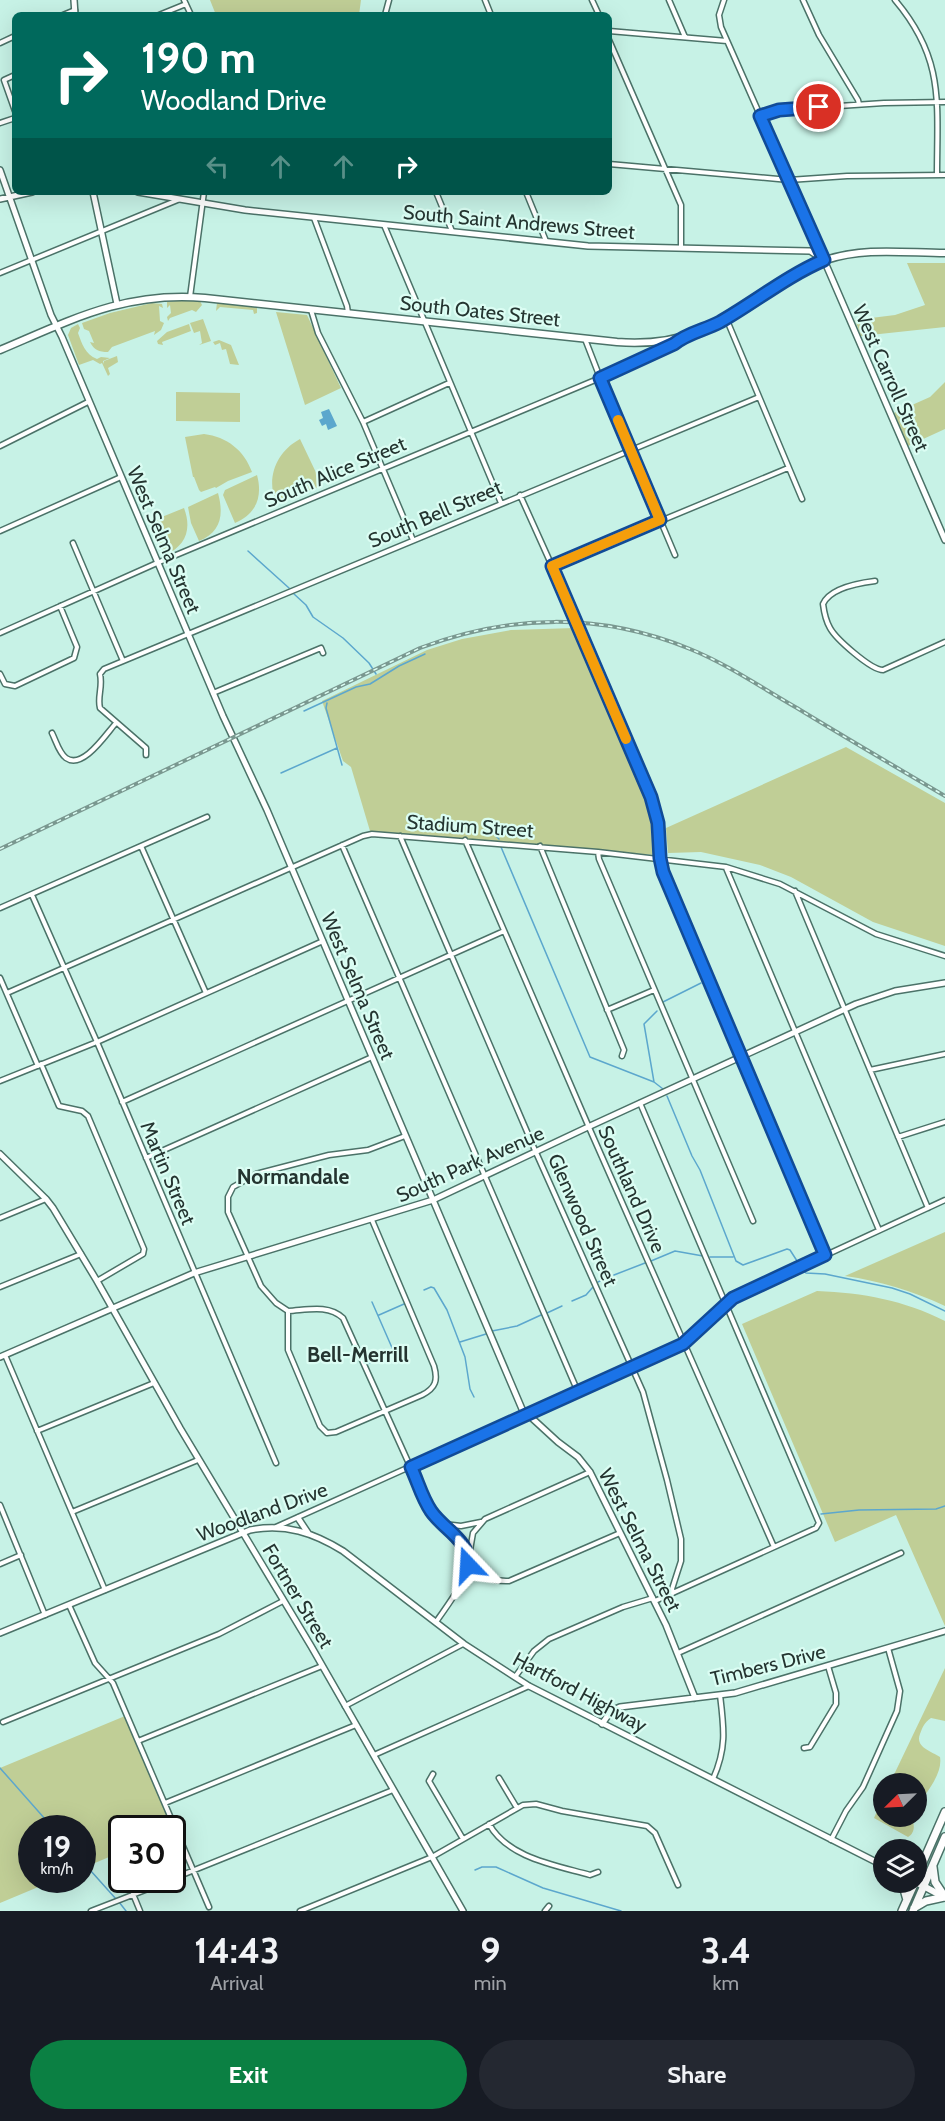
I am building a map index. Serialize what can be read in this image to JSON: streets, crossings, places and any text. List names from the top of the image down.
{
  "streets": {
    "main road": ["South Oates Street"],
    "street": [
      "South Saint Andrews Street",
      "West Carroll Street",
      "South Alice Street",
      "South Bell Street",
      "West Selma Street",
      "Stadium Street",
      "South Park Avenue",
      "Martin Street",
      "Southland Drive",
      "Glenwood Street",
      "Woodland Drive",
      "Fortner Street",
      "Timbers Drive",
      "Hartford Highway"
    ]
  },
  "crossings": [
    ["South Saint Andrews Street", "South Oates Street"],
    ["South Saint Andrews Street", "West Carroll Street"],
    ["South Oates Street", "West Carroll Street"],
    ["South Oates Street", "South Alice Street"],
    ["South Oates Street", "West Selma Street"],
    ["South Alice Street", "West Selma Street"],
    ["South Bell Street", "West Selma Street"],
    ["West Selma Street", "Stadium Street"],
    ["West Selma Street", "South Park Avenue"],
    ["West Selma Street", "Woodland Drive"],
    ["West Selma Street", "Timbers Drive"],
    ["Stadium Street", "Martin Street"],
    ["Stadium Street", "Southland Drive"],
    ["Stadium Street", "Glenwood Street"],
    ["South Park Avenue", "Martin Street"],
    ["South Park Avenue", "Southland Drive"],
    ["South Park Avenue", "Glenwood Street"],
    ["South Park Avenue", "Fortner Street"],
    ["Southland Drive", "Woodland Drive"],
    ["Glenwood Street", "Woodland Drive"],
    ["Woodland Drive", "Fortner Street"],
    ["Woodland Drive", "Hartford Highway"],
    ["Timbers Drive", "Hartford Highway"]
  ],
  "districts": ["Normandale", "Bell-Merrill"],
  "north": "bottom left",
  "page": {
    "turn": ["190 m", "Woodland Drive"],
    "speed": "19 km/h",
    "limit": "30",
    "eta": [
      "14:43",
      "Arrival",
      "9",
      "min",
      "3.4",
      "km"
    ],
    "buttons": ["Exit", "Share"]
  }
}
